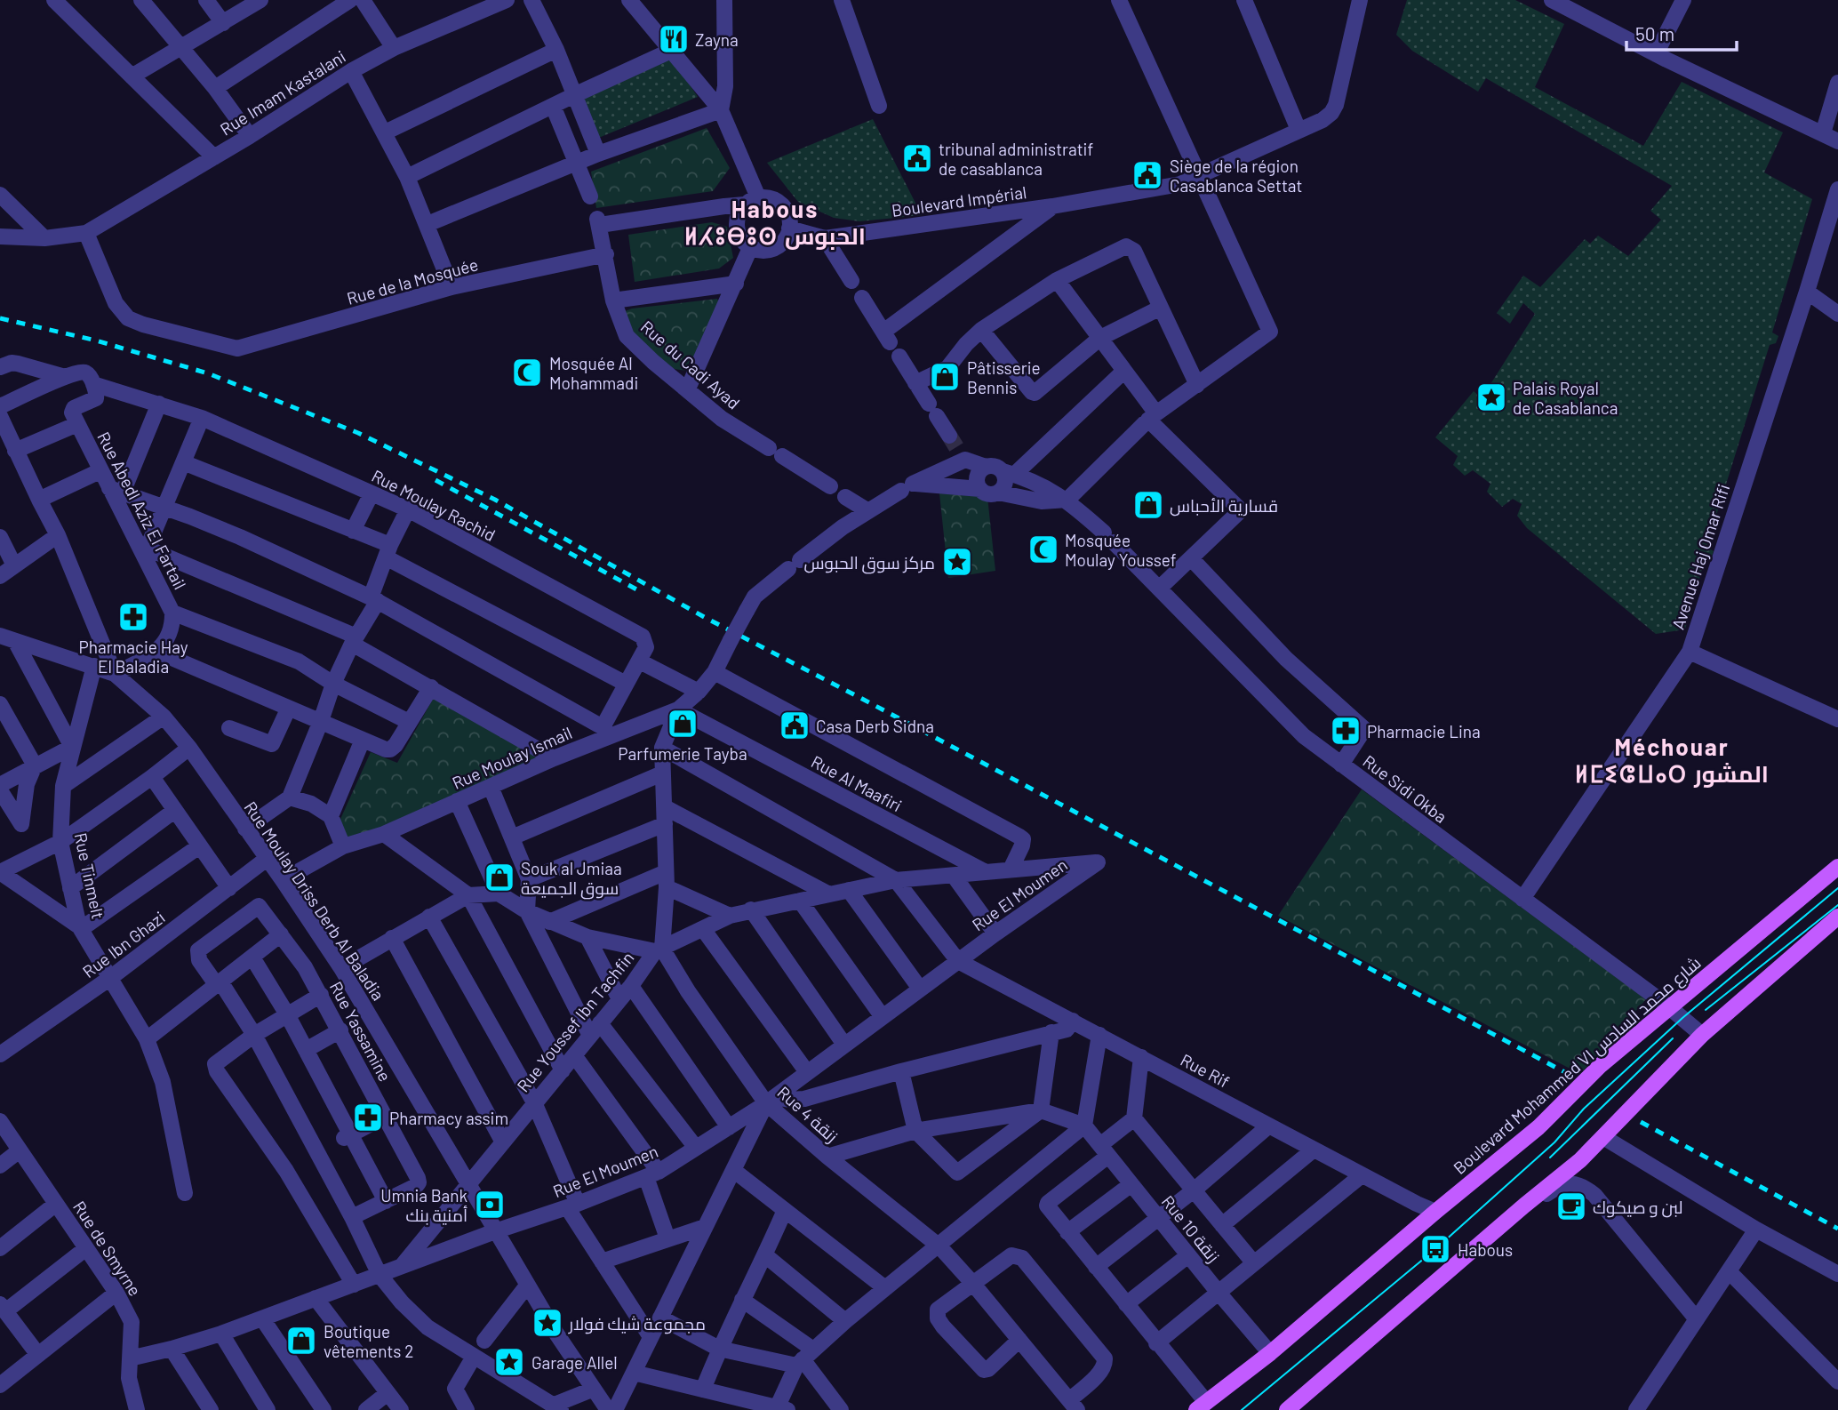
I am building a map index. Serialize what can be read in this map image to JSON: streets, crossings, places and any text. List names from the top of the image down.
{
  "streets": {
    "main road": ["Boulevard Mohammed VI شارع محمد السادس"],
    "street": [
      "Rue Imam Kastalani",
      "Boulevard Impérial",
      "Rue de la Mosquée",
      "Rue du Cadi Ayad",
      "Rue Moulay Rachid",
      "Rue Abedl Aziz El Fartail",
      "Avenue Haj Omar Rifi",
      "Rue Moulay Ismail",
      "Rue Al Maafiri",
      "Rue Sidi Okba",
      "Rue Tinmelt",
      "Rue El Moumen",
      "Rue Moulay Driss Derb Al Baladia",
      "Rue Ibn Ghazi",
      "Rue Youssef Ibn Tachfin",
      "Rue Yassamine",
      "Rue Rif",
      "Rue 4 زنقة",
      "Rue 10 زنقة",
      "Rue de Smyrne"
    ]
  },
  "crossings": [
    ["Rue Imam Kastalani", "Rue de la Mosquée"],
    ["Boulevard Impérial", "Rue du Cadi Ayad"],
    ["Rue de la Mosquée", "Rue du Cadi Ayad"],
    ["Avenue Haj Omar Rifi", "Rue Sidi Okba"],
    ["Rue Moulay Ismail", "Rue Al Maafiri"],
    ["Rue Moulay Ismail", "Rue Moulay Driss Derb Al Baladia"],
    ["Rue Al Maafiri", "Rue Youssef Ibn Tachfin"],
    ["Rue Sidi Okba", "Boulevard Mohammed VI شارع محمد السادس"],
    ["Rue Tinmelt", "Rue Ibn Ghazi"],
    ["Rue El Moumen", "Rue Moulay Driss Derb Al Baladia"],
    ["Rue El Moumen", "Rue Youssef Ibn Tachfin"],
    ["Rue El Moumen", "Rue Rif"],
    ["Rue El Moumen", "Rue 4 زنقة"],
    ["Rue El Moumen", "Rue de Smyrne"],
    ["Rue Moulay Driss Derb Al Baladia", "Rue Ibn Ghazi"],
    ["Rue Moulay Driss Derb Al Baladia", "Rue Youssef Ibn Tachfin"],
    ["Rue Youssef Ibn Tachfin", "Rue 4 زنقة"],
    ["Boulevard Mohammed VI شارع محمد السادس", "Rue Rif"],
    ["Boulevard Mohammed VI شارع محمد السادس", "Rue 10 زنقة"]
  ],
  "districts": ["Habous ⵍⵃⵓⴱⵓⵙ الحبوس", "Méchouar ⵍⵎⵉⵛⵡⴰⵔ المشور"],
  "places": {
    "restaurant": ["Zayna"],
    "public building": ["tribunal administratif de casablanca", "Siège de la région Casablanca Settat", "Casa Derb Sidna"],
    "mosque": ["Mosquée Al Mohammadi", "Mosquée Moulay Youssef"],
    "shop": [
      "Pâtisserie Bennis",
      "قسارية الأحباس",
      "Parfumerie Tayba",
      "Souk al Jmiaa سوق الجميعة",
      "Boutique vêtements 2"
    ],
    "place": [
      "Palais Royal de Casablanca",
      "مركز سوق الحبوس",
      "مجموعة شيك فولار",
      "Garage Allel"
    ],
    "pharmacy": ["Pharmacie Hay El Baladia", "Pharmacie Lina", "Pharmacy assim"],
    "bank": ["Umnia Bank أمنية بنك"],
    "cafe": ["لبن و صيكوك"],
    "bus stop": ["Habous"]
  },
  "scale_bar": "50 m"
}
